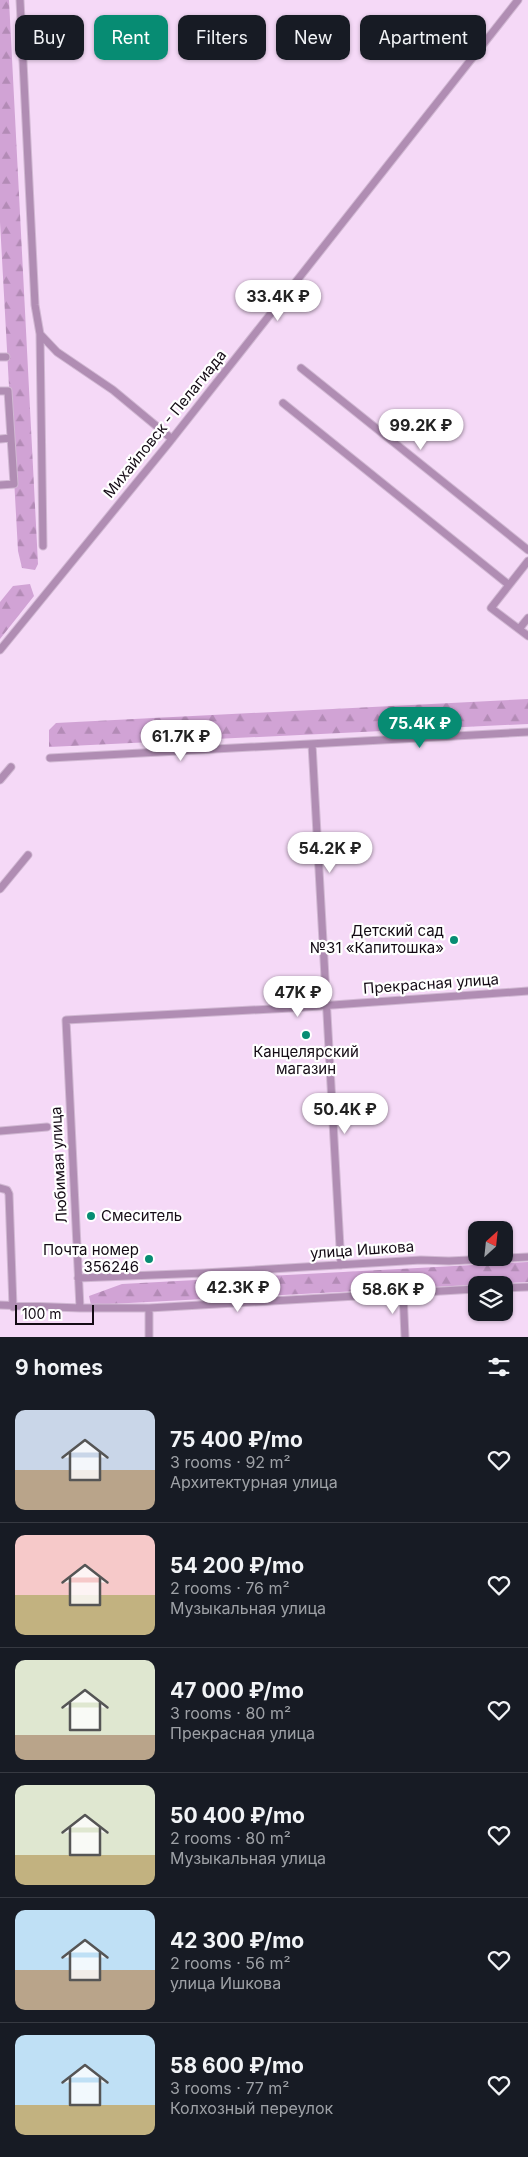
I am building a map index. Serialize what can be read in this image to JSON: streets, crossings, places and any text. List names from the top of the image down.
{
  "streets": {
    "street": [
      "Михайловск - Пелагиада",
      "Прекрасная улица",
      "Любимая улица",
      "улица Ишкова"
    ]
  },
  "crossings": [
    ["Прекрасная улица", "Любимая улица"],
    ["Любимая улица", "улица Ишкова"]
  ],
  "places": [
    "Детский сад №31 «Капитошка»",
    "Канцелярский магазин",
    "Смеситель",
    "Почта номер 356246"
  ],
  "scale_bar": "100 m",
  "north": "top right",
  "page": {
    "chip": [
      "Buy",
      "Rent",
      "Filters",
      "New",
      "Apartment"
    ],
    "price": [
      "33.4K ₽",
      "99.2K ₽",
      "75.4K ₽",
      "61.7K ₽",
      "54.2K ₽",
      "47K ₽",
      "50.4K ₽",
      "42.3K ₽",
      "58.6K ₽"
    ],
    "scale": "100 m",
    "heading": "9 homes",
    "list": [
      {
        "name": "75 400 ₽/mo",
        "note": "3 rooms · 92 m² · Архитектурная улица"
      },
      {
        "name": "54 200 ₽/mo",
        "note": "2 rooms · 76 m² · Музыкальная улица"
      },
      {
        "name": "47 000 ₽/mo",
        "note": "3 rooms · 80 m² · Прекрасная улица"
      },
      {
        "name": "50 400 ₽/mo",
        "note": "2 rooms · 80 m² · Музыкальная улица"
      },
      {
        "name": "42 300 ₽/mo",
        "note": "2 rooms · 56 m² · улица Ишкова"
      },
      {
        "name": "58 600 ₽/mo",
        "note": "3 rooms · 77 m² · Колхозный переулок"
      }
    ]
  }
}
